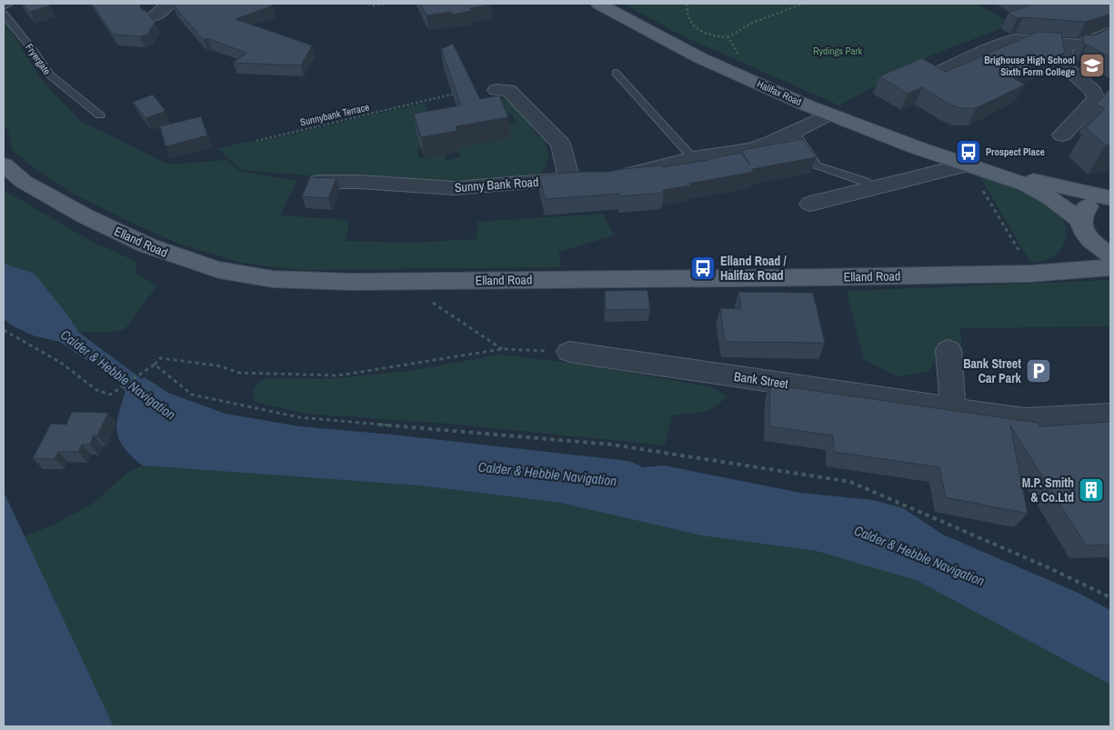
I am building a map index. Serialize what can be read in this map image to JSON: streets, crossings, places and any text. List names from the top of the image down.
{
  "streets": {
    "main road": ["Halifax Road", "Elland Road"],
    "street": ["Sunny Bank Road", "Bank Street"],
    "lane": ["Fryergate"],
    "path": ["Sunnybank Terrace"]
  },
  "crossings": [
    ["Halifax Road", "Sunny Bank Road"]
  ],
  "water": ["Calder & Hebble Navigation"],
  "parks": ["Rydings Park"],
  "places": {
    "school or university": ["Brighouse High School Sixth Form College"],
    "bus stop": ["Prospect Place", "Elland Road / Halifax Road"],
    "parking": ["Bank Street Car Park"],
    "building": ["M.P. Smith & Co.Ltd"]
  }
}
